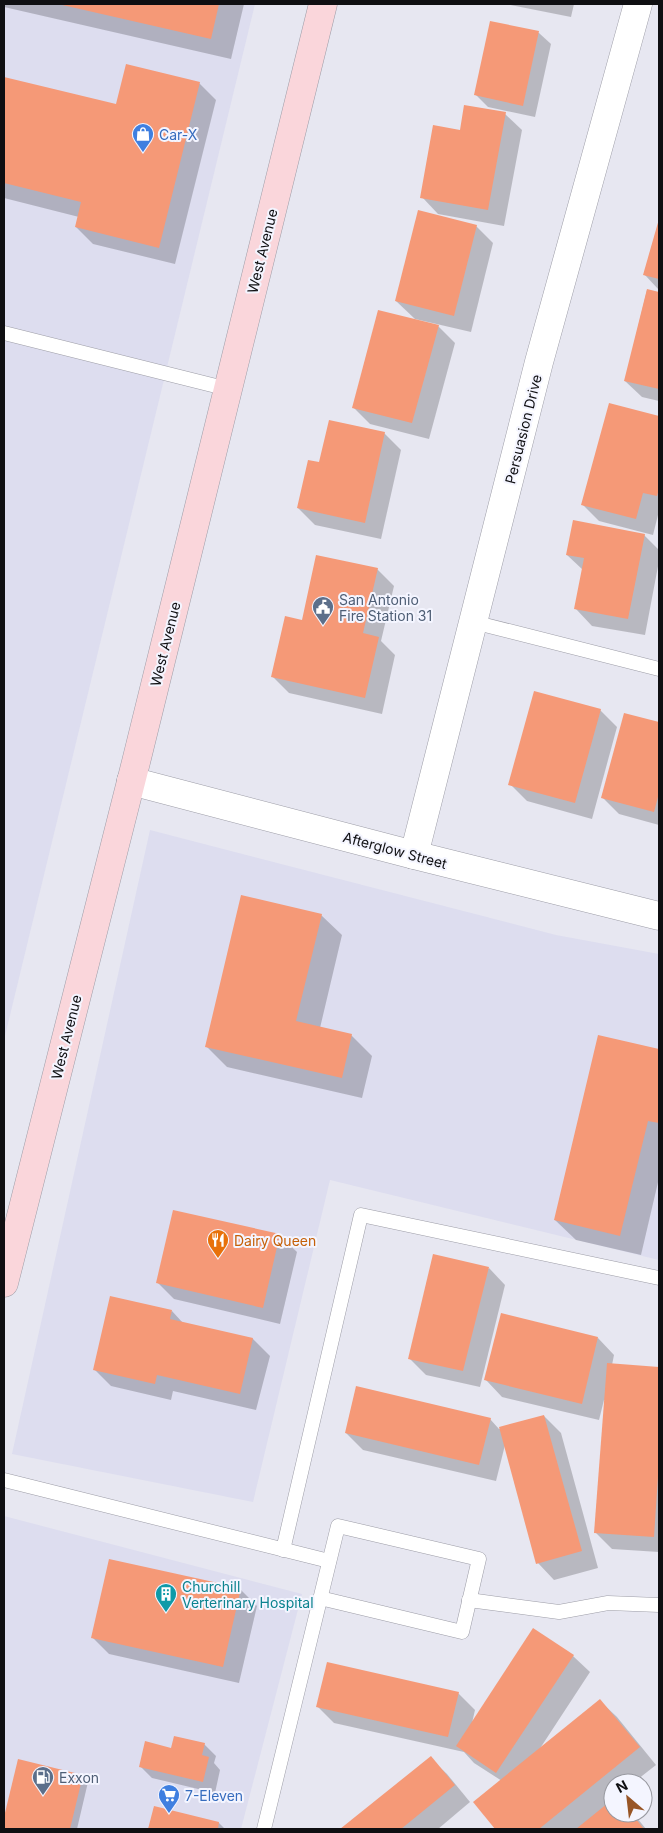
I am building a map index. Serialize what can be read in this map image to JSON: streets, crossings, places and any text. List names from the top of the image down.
{
  "streets": {
    "main road": ["West Avenue"],
    "street": ["Persuasion Drive", "Afterglow Street"]
  },
  "crossings": [
    ["West Avenue", "Afterglow Street"],
    ["Persuasion Drive", "Afterglow Street"]
  ],
  "places": {
    "shop": ["Car-X"],
    "public building": ["San Antonio Fire Station 31"],
    "restaurant": ["Dairy Queen"],
    "building": ["Churchill Verterinary Hospital"],
    "fuel station": ["Exxon"],
    "supermarket": ["7-Eleven"]
  },
  "north": "top left"
}
